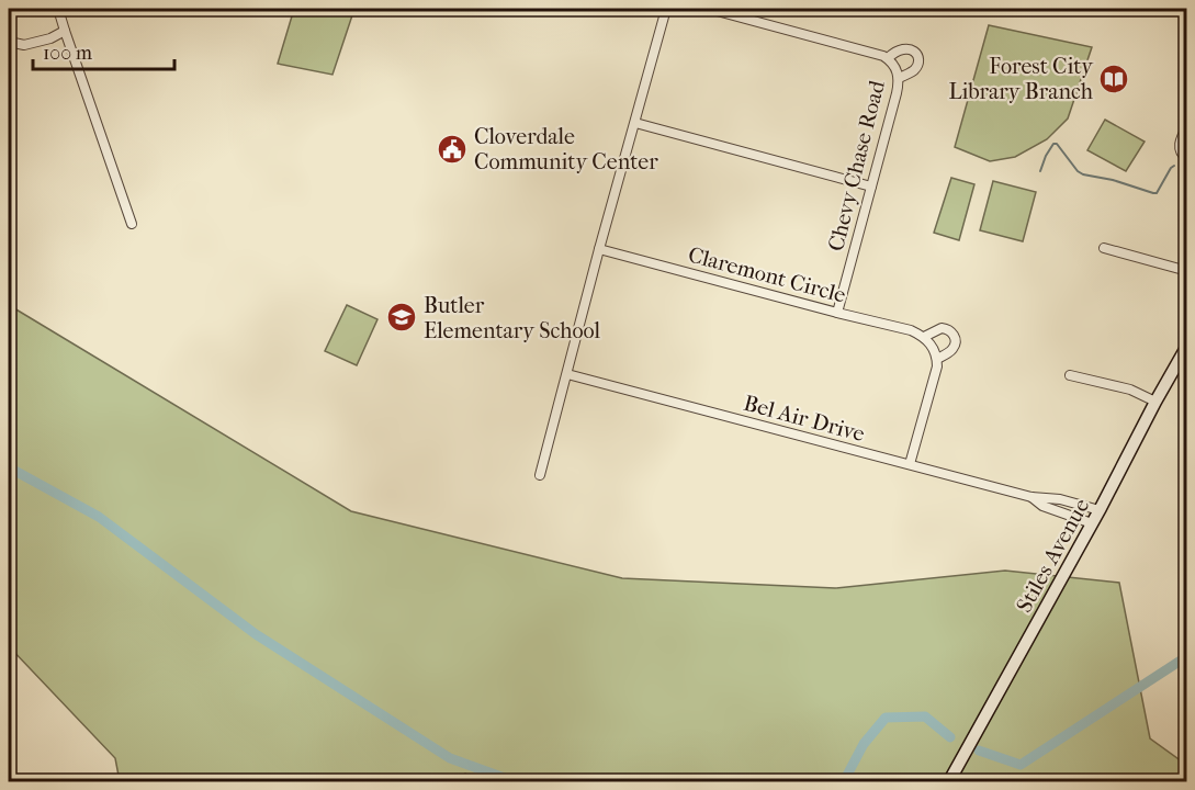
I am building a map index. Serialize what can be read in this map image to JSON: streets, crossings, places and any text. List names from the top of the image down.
{
  "streets": {
    "street": [
      "Chevy Chase Road",
      "Claremont Circle",
      "Bel Air Drive",
      "Stiles Avenue"
    ]
  },
  "crossings": [
    ["Chevy Chase Road", "Claremont Circle"],
    ["Claremont Circle", "Bel Air Drive"],
    ["Bel Air Drive", "Stiles Avenue"]
  ],
  "places": {
    "library": ["Forest City Library Branch"],
    "public building": ["Cloverdale Community Center"],
    "school or university": ["Butler Elementary School"]
  },
  "scale_bar": "100 m"
}
